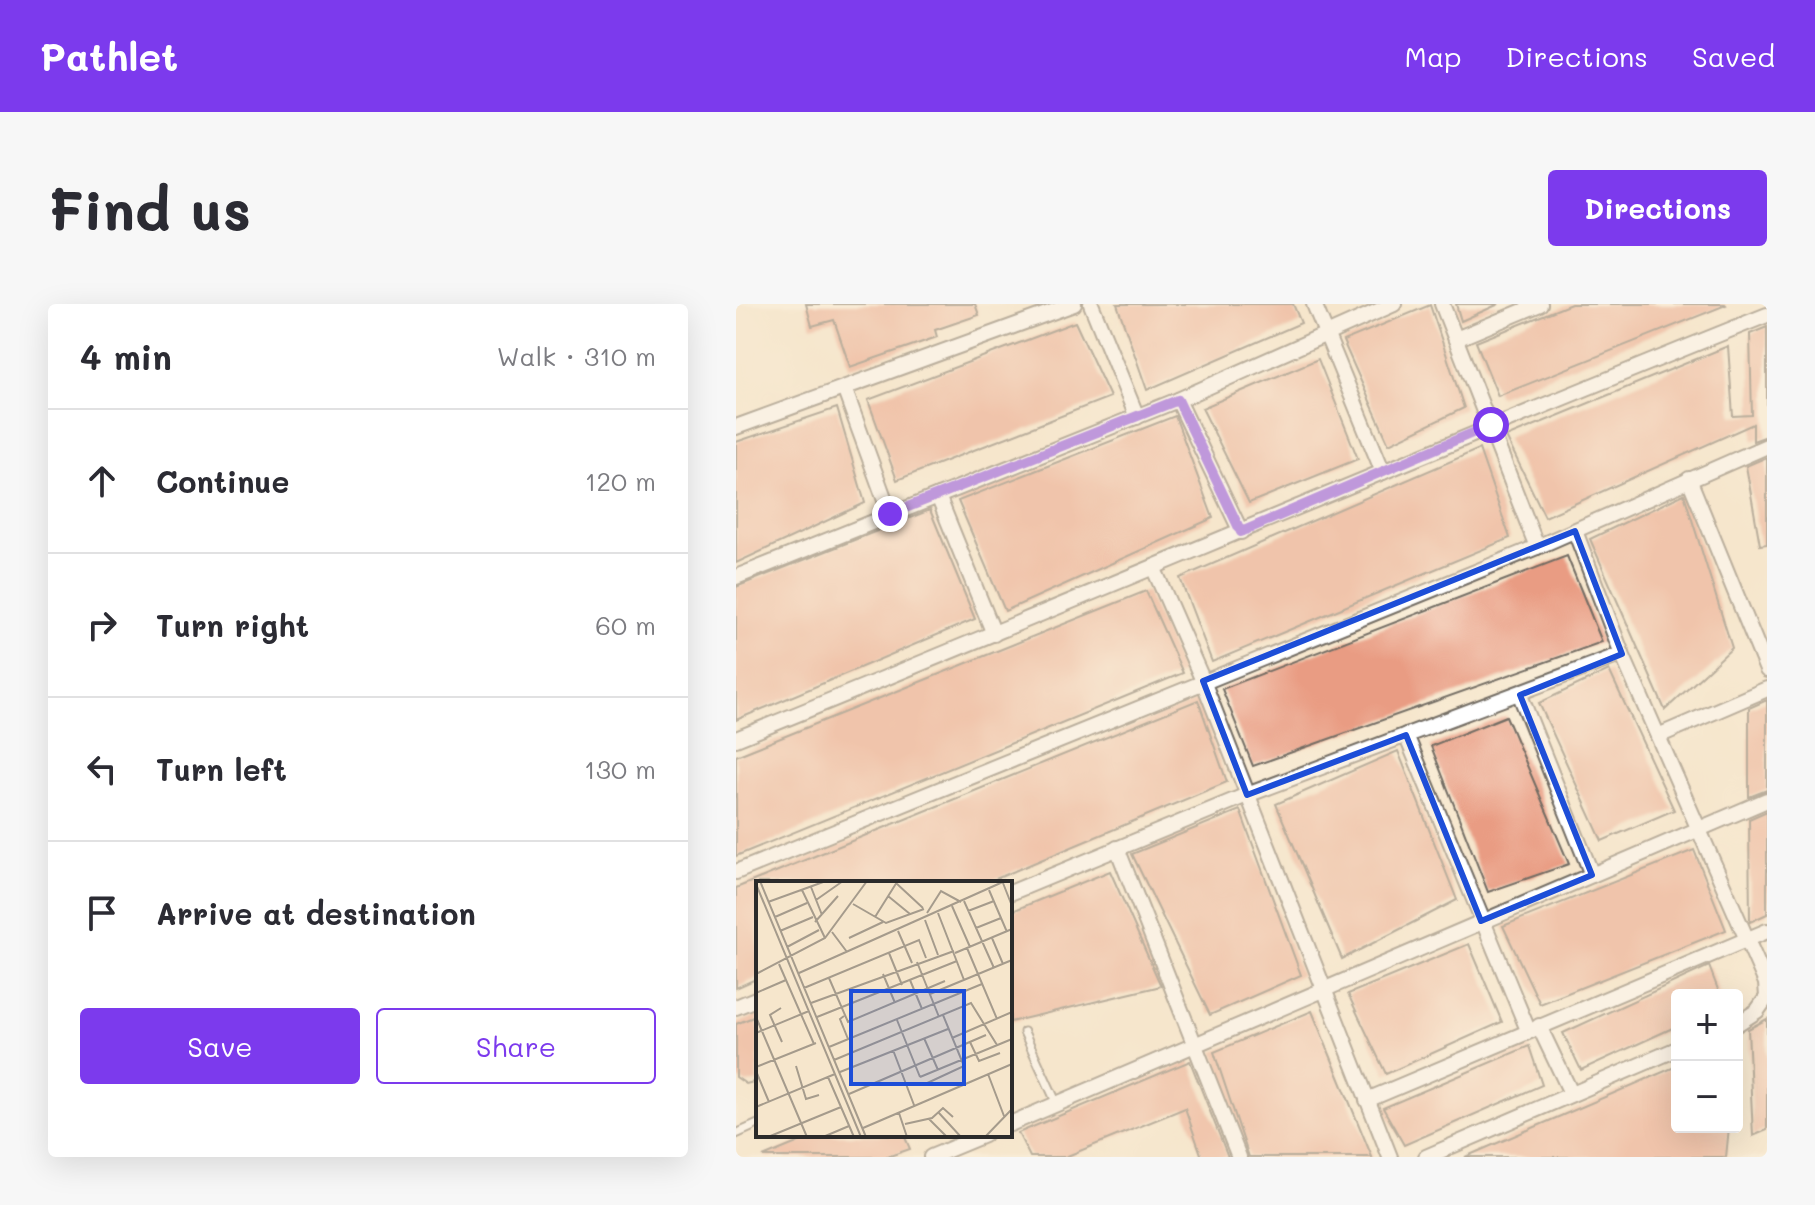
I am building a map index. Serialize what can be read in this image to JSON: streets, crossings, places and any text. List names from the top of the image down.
{
  "page": {
    "header": "Pathlet",
    "nav": ["Map", "Directions", "Saved"],
    "buttons": [
      "Directions",
      ["Save", "Share"]
    ],
    "title": "Find us",
    "heading": ["4 min", "Walk · 310 m"],
    "list": [
      ["Continue", "120 m"],
      ["Turn right", "60 m"],
      ["Turn left", "130 m"],
      "Arrive at destination"
    ],
    "map_buttons": ["+", "−"]
  }
}
